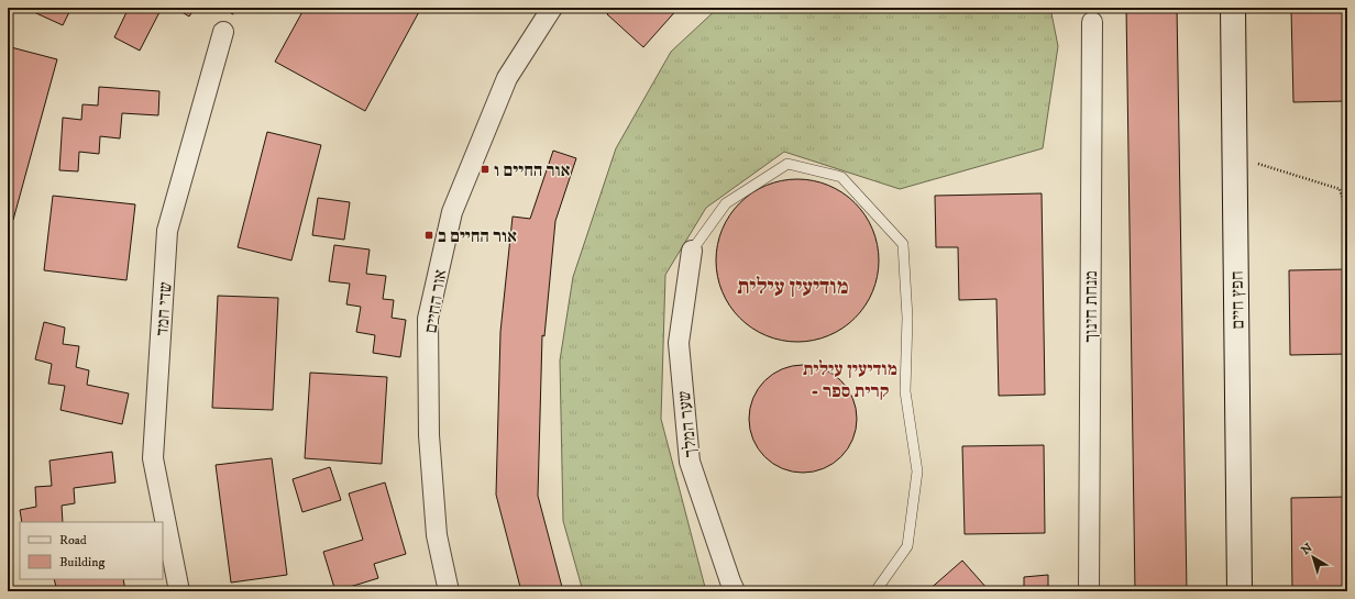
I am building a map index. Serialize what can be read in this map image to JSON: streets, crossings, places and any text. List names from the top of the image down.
{
  "streets": {
    "street": [
      "חפץ חיים",
      "אור החיים",
      "מנחת חינוך",
      "שדי חמד",
      "שער המלך"
    ]
  },
  "districts": ["מודיעין עילית", "מודיעין עילית - קרית ספר"],
  "places": {
    "transit": ["אור החיים ו", "אור החיים ב"]
  },
  "legend": ["Road", "Building"],
  "north": "top left"
}
